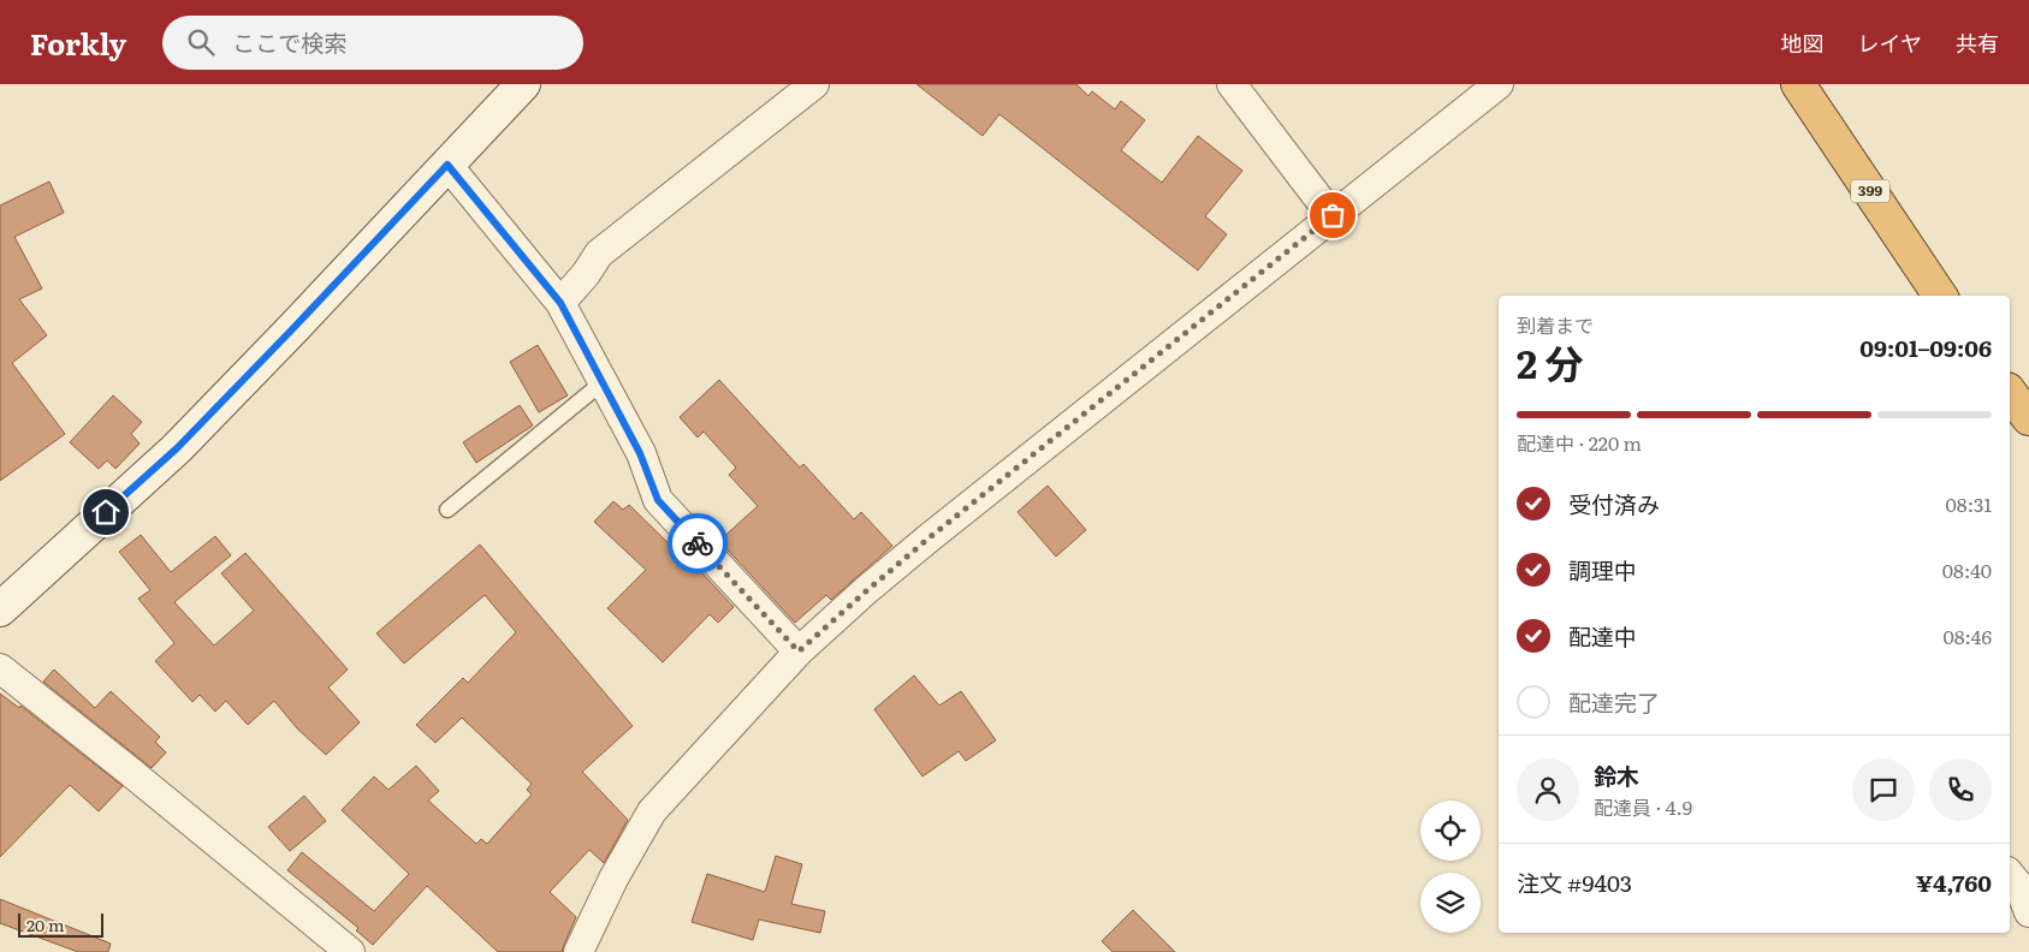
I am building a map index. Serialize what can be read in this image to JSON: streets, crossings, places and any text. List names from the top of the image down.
{
  "streets": {
    "highway": ["399"]
  },
  "scale_bar": "20 m",
  "page": {
    "header": "Forkly",
    "search": "ここで検索",
    "nav": ["地図", "レイヤ", "共有"],
    "heading": ["2 分", "到着まで", "09:01–09:06"],
    "panel": [
      "鈴木",
      "配達員 · 4.9",
      "注文 #9403",
      "¥4,760"
    ],
    "bar": "配達中 · 220 m",
    "list": [
      ["受付済み", "08:31"],
      ["調理中", "08:40"],
      ["配達中", "08:46"],
      "配達完了"
    ],
    "scale": "20 m"
  }
}
